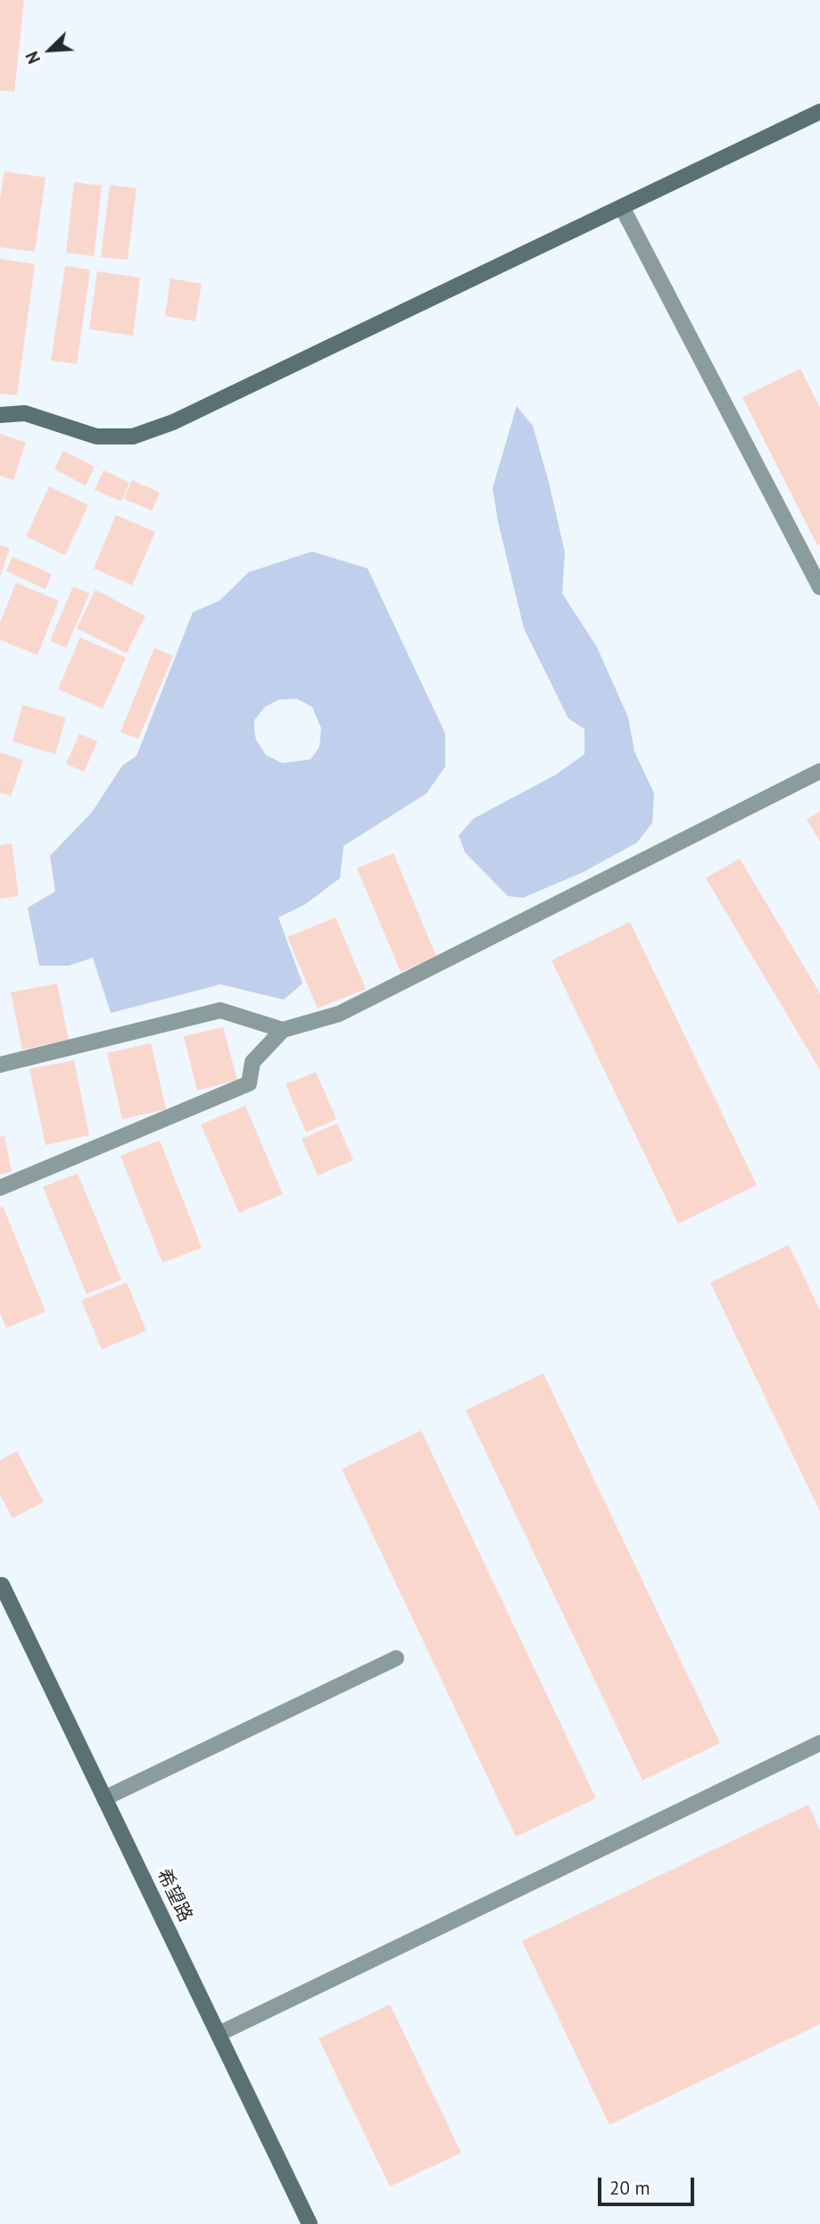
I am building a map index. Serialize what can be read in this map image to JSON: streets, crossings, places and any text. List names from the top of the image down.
{
  "streets": {
    "street": ["希望路"]
  },
  "scale_bar": "20 m",
  "north": "bottom left"
}
